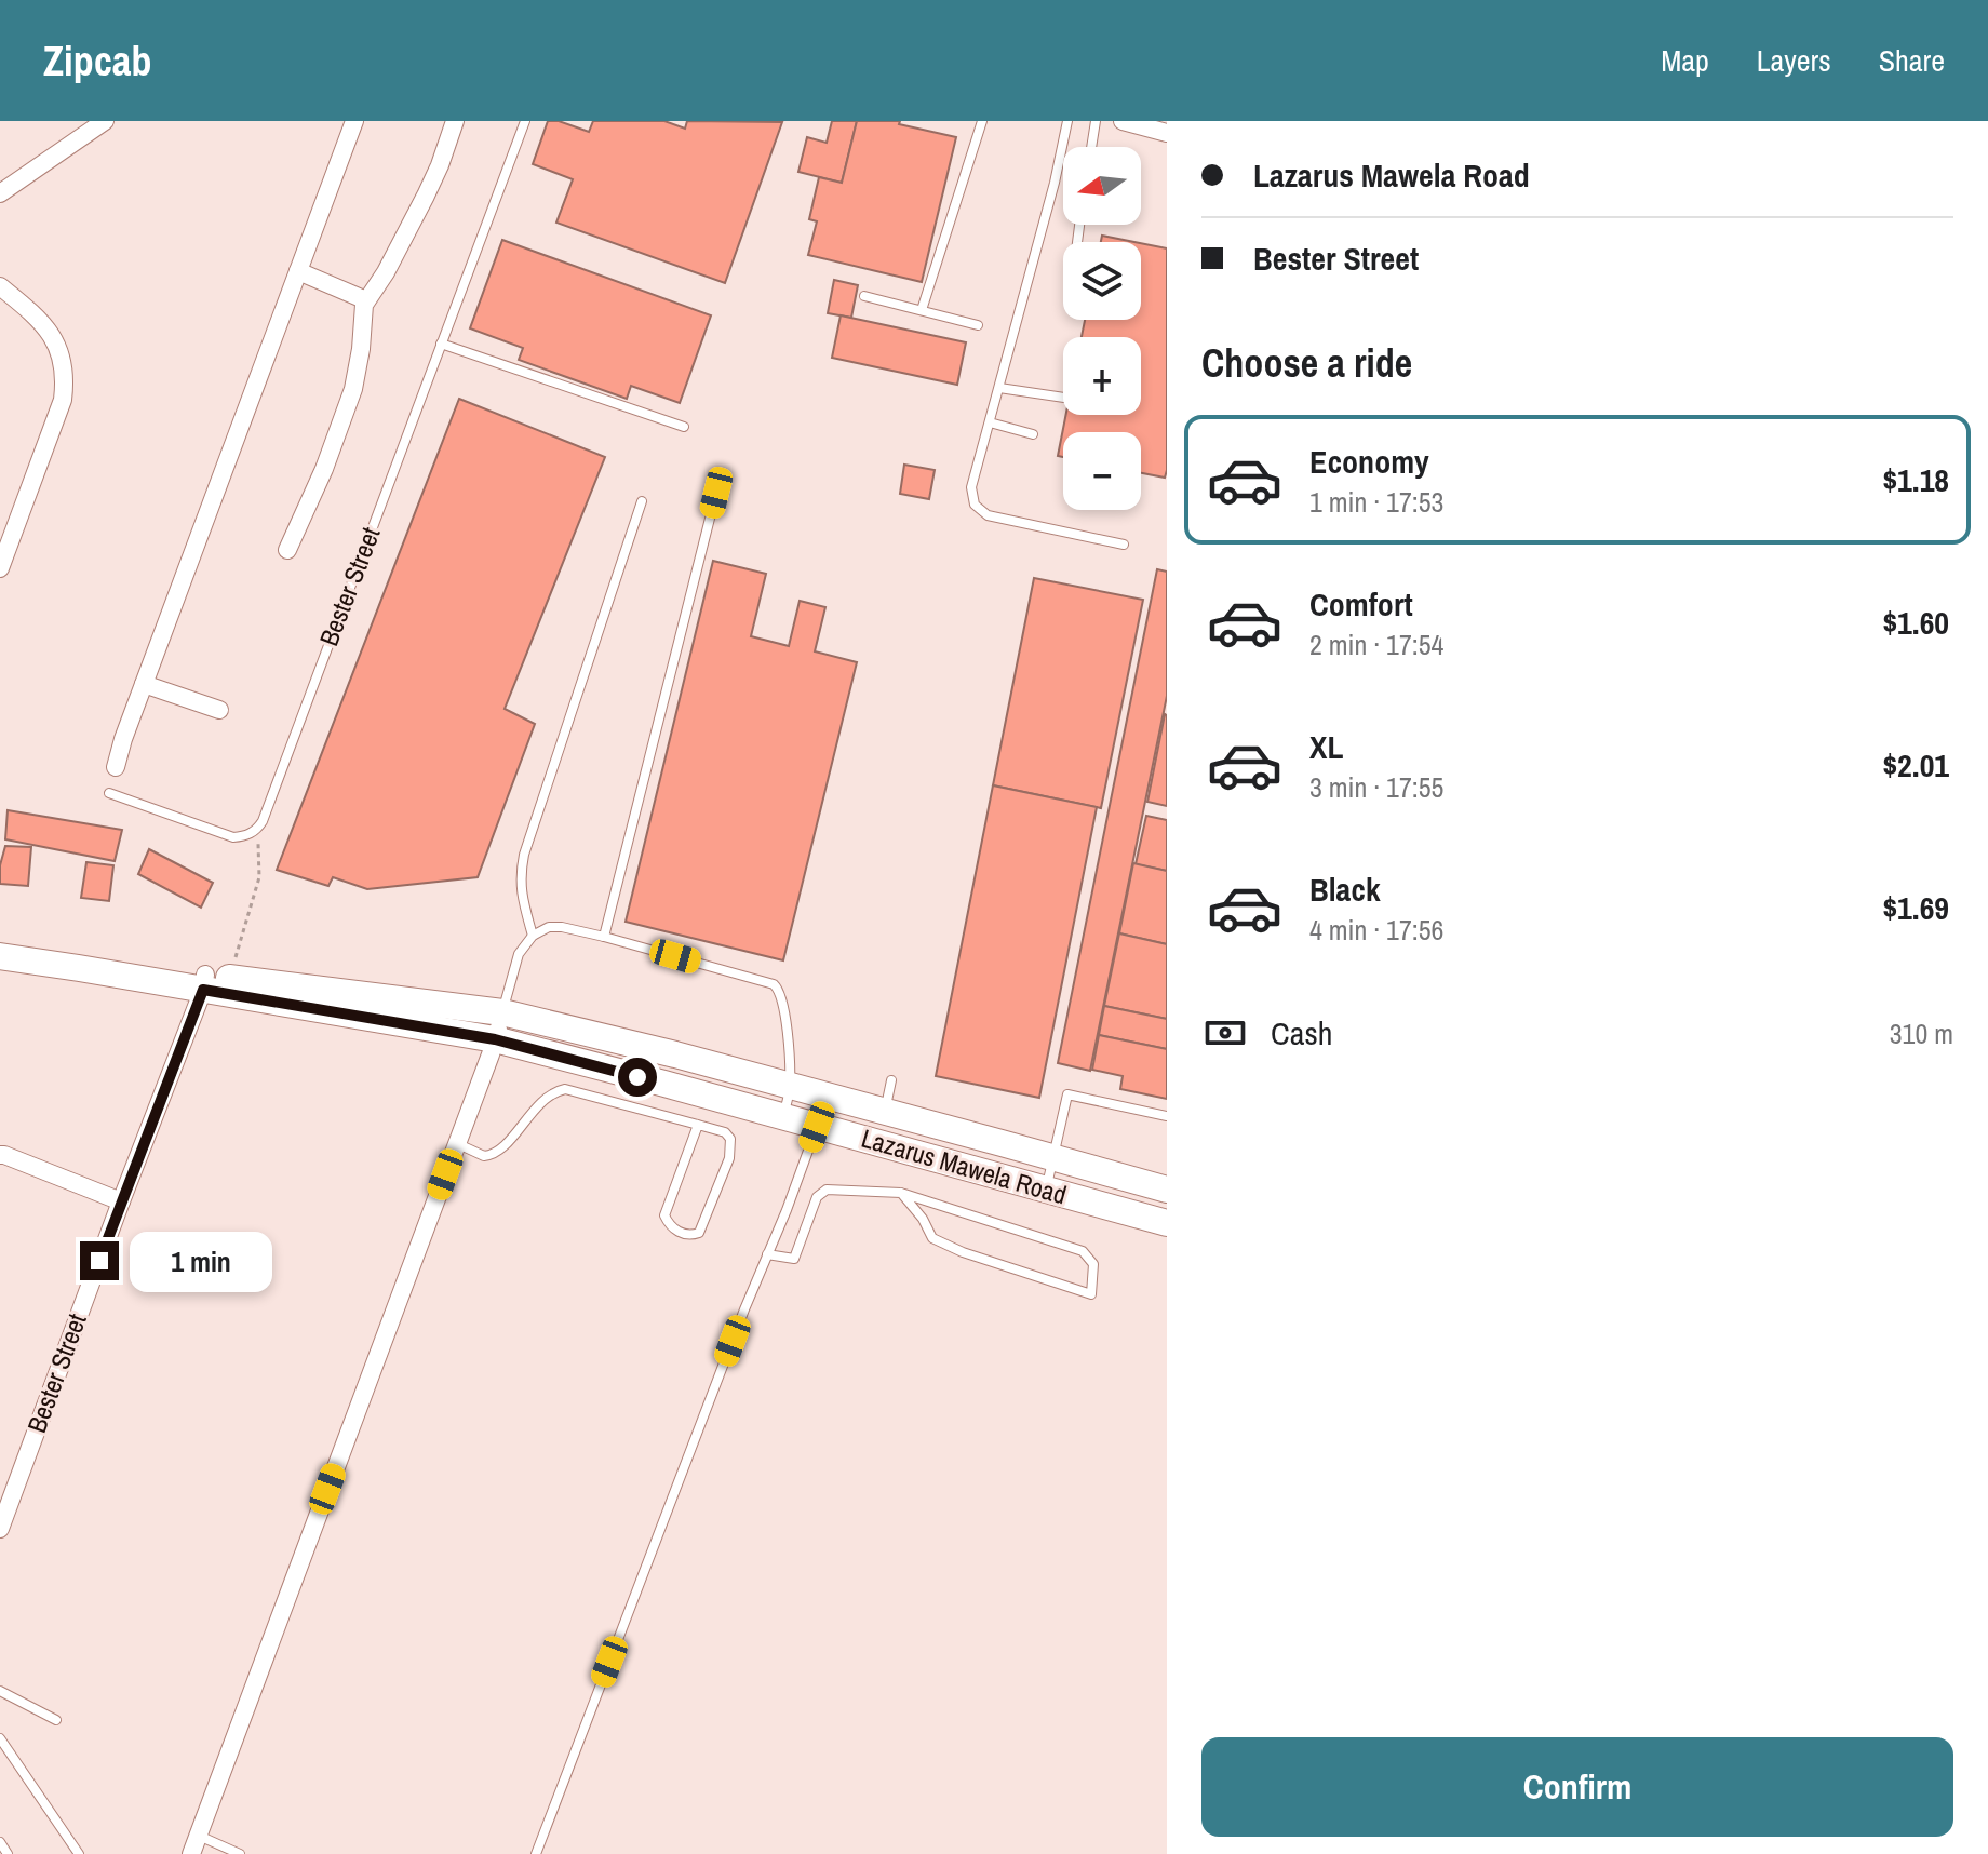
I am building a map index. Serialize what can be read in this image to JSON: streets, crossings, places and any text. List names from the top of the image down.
{
  "streets": {
    "main road": ["Lazarus Mawela Road"],
    "street": ["Bester Street"]
  },
  "crossings": [
    ["Bester Street", "Lazarus Mawela Road"]
  ],
  "north": "left",
  "page": {
    "header": "Zipcab",
    "nav": ["Map", "Layers", "Share"],
    "banner": ["Lazarus Mawela Road", "Bester Street"],
    "map_buttons": ["+", "−"],
    "heading": "Choose a ride",
    "list": [
      {
        "name": "Economy",
        "note": "1 min · 17:53",
        "value": "$1.18"
      },
      {
        "name": "Comfort",
        "note": "2 min · 17:54",
        "value": "$1.60"
      },
      {
        "name": "XL",
        "note": "3 min · 17:55",
        "value": "$2.01"
      },
      {
        "name": "Black",
        "note": "4 min · 17:56",
        "value": "$1.69"
      }
    ],
    "pay": ["Cash", "310 m"],
    "bubble": "1 min",
    "buttons": "Confirm"
  }
}
